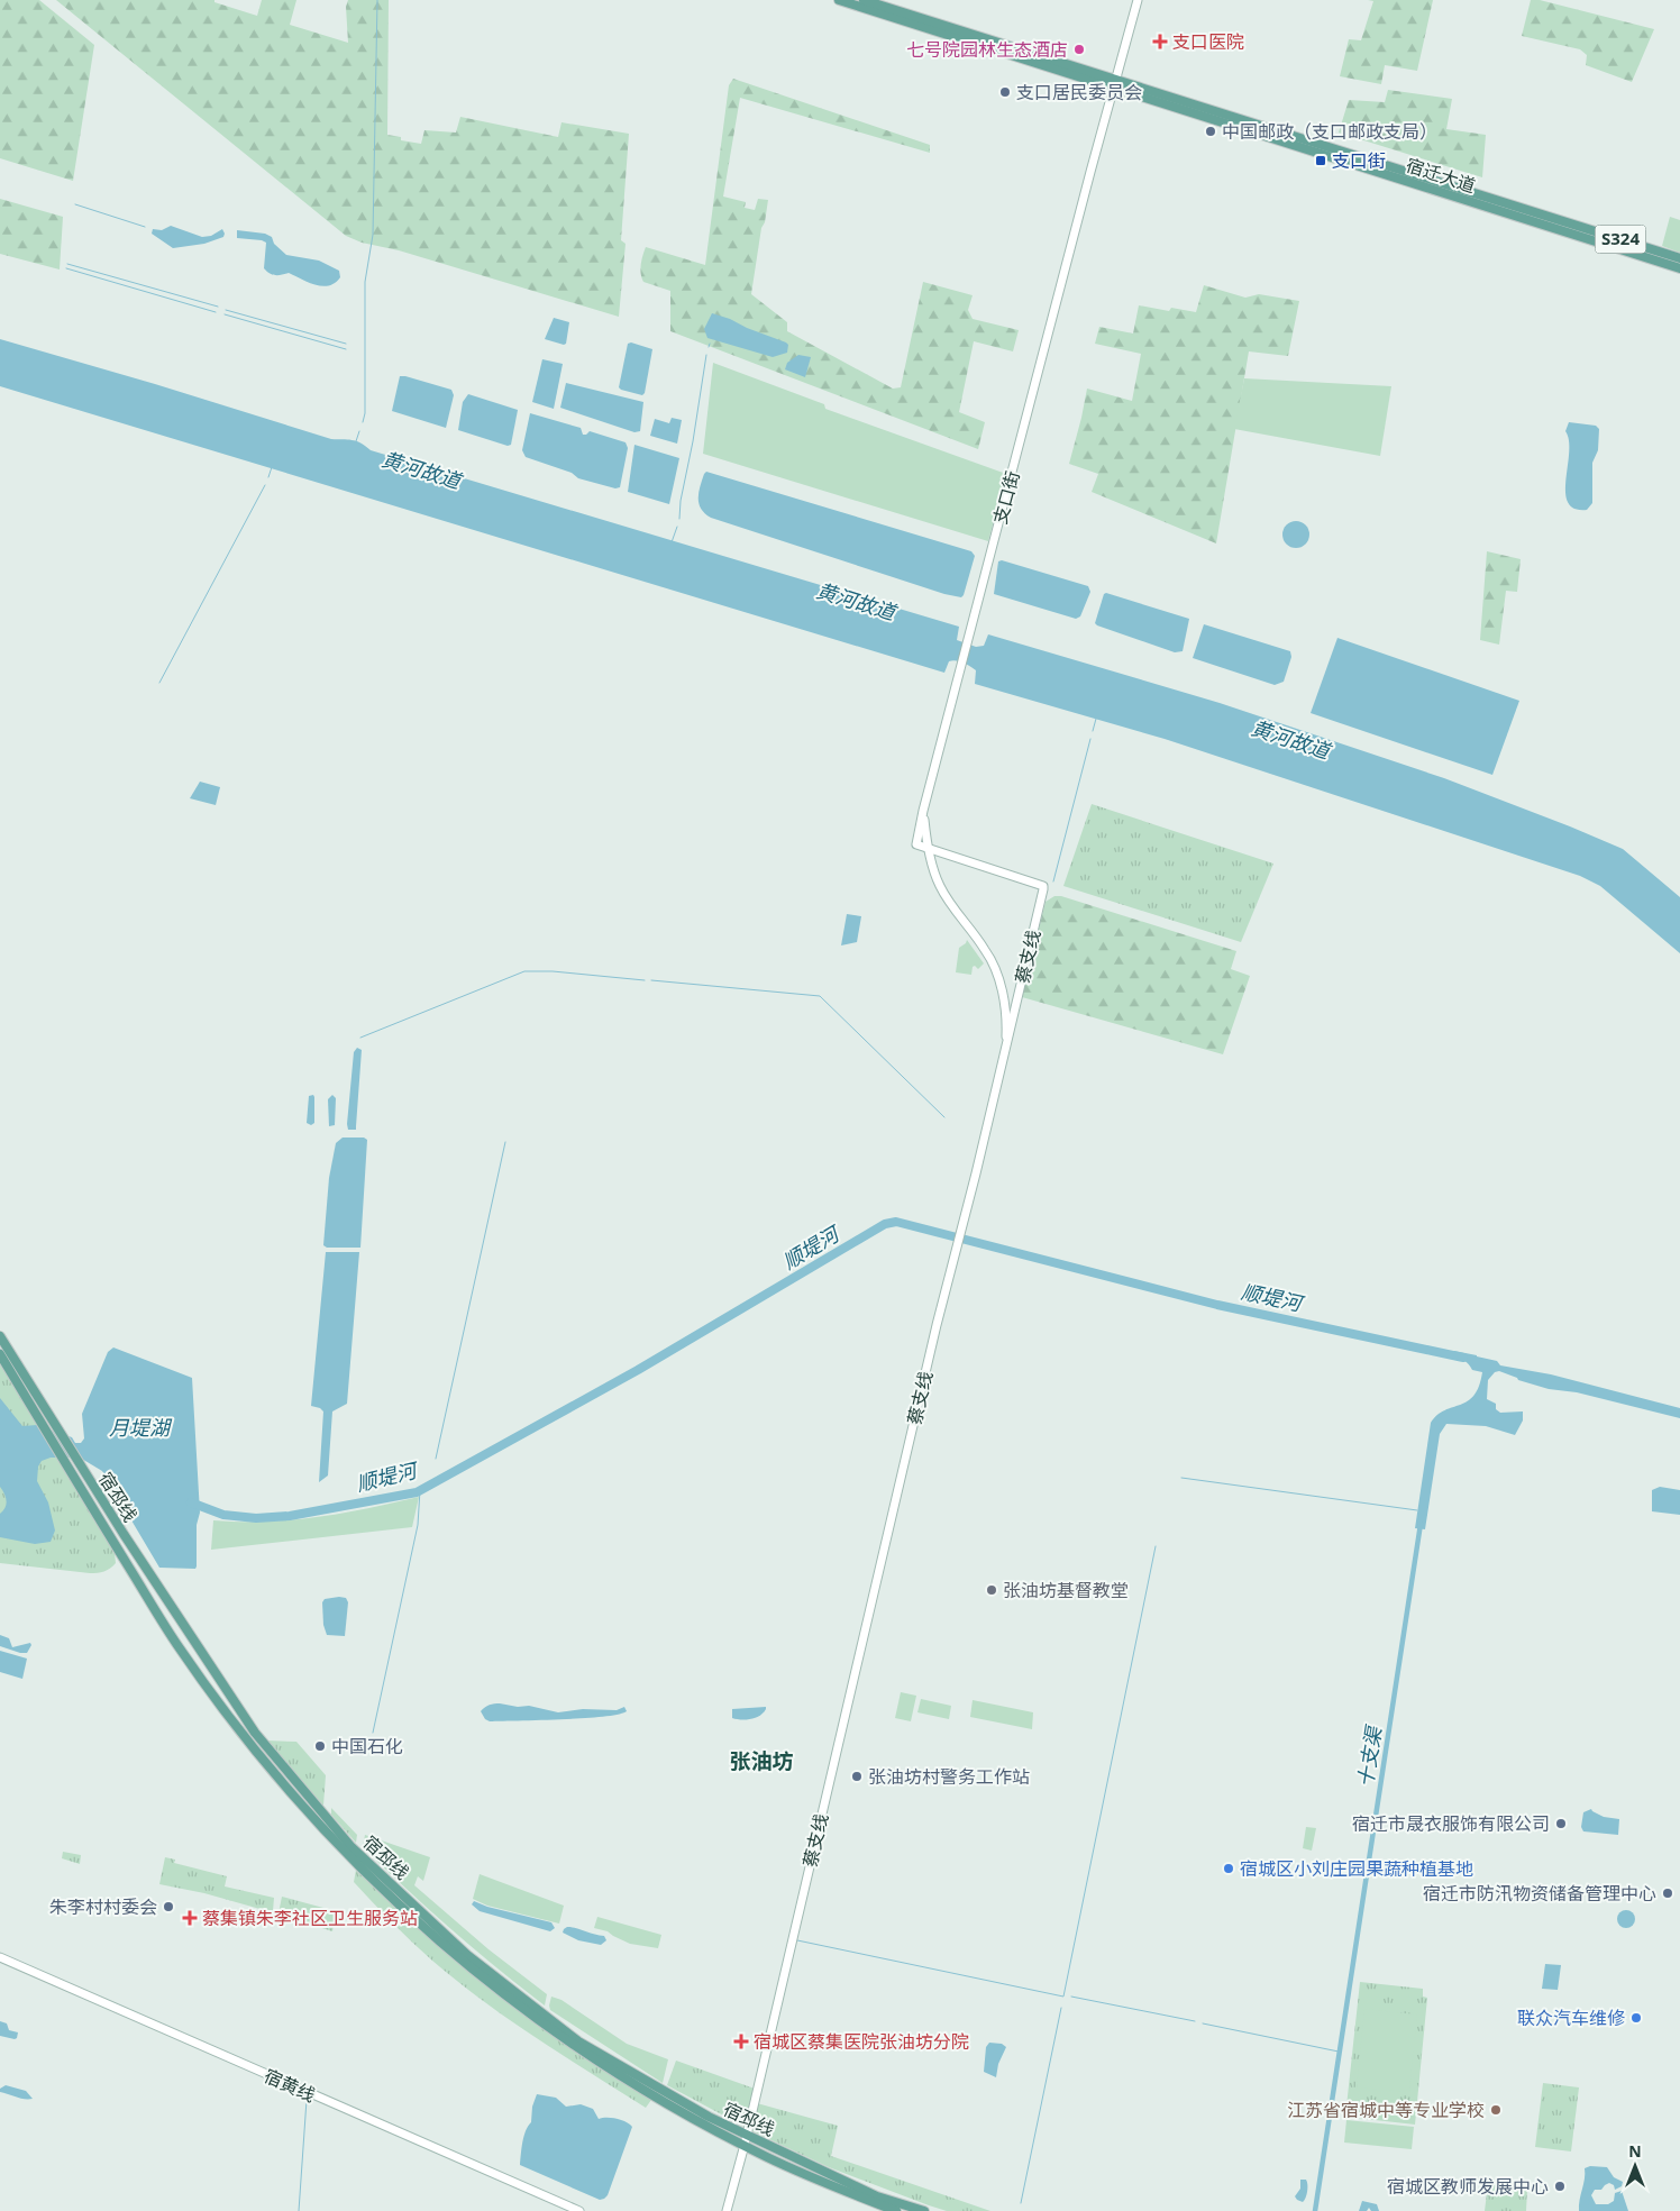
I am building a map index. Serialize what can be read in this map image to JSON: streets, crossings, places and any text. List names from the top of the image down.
{
  "streets": {
    "main road": ["宿迁大道", "S324", "宿邳线"],
    "street": ["支口街", "蔡支线", "宿黄线"]
  },
  "crossings": [
    ["宿迁大道", "支口街"],
    ["支口街", "蔡支线"],
    ["蔡支线", "宿邳线"]
  ],
  "districts": ["张油坊"],
  "water": [
    "黄河故道",
    "顺堤河",
    "月堤湖",
    "十支渠"
  ],
  "places": {
    "health": ["支口医院", "蔡集镇朱李社区卫生服务站", "宿城区蔡集医院张油坊分院"],
    "other": [
      "七号院园林生态酒店",
      "支口居民委员会",
      "中国邮政（支口邮政支局）",
      "张油坊基督教堂",
      "中国石化",
      "张油坊村警务工作站",
      "宿迁市晟衣服饰有限公司",
      "宿城区小刘庄园果蔬种植基地",
      "宿迁市防汛物资储备管理中心",
      "朱李村村委会",
      "联众汽车维修",
      "江苏省宿城中等专业学校",
      "宿城区教师发展中心"
    ],
    "transit": ["支口街"]
  },
  "north": "top"
}
